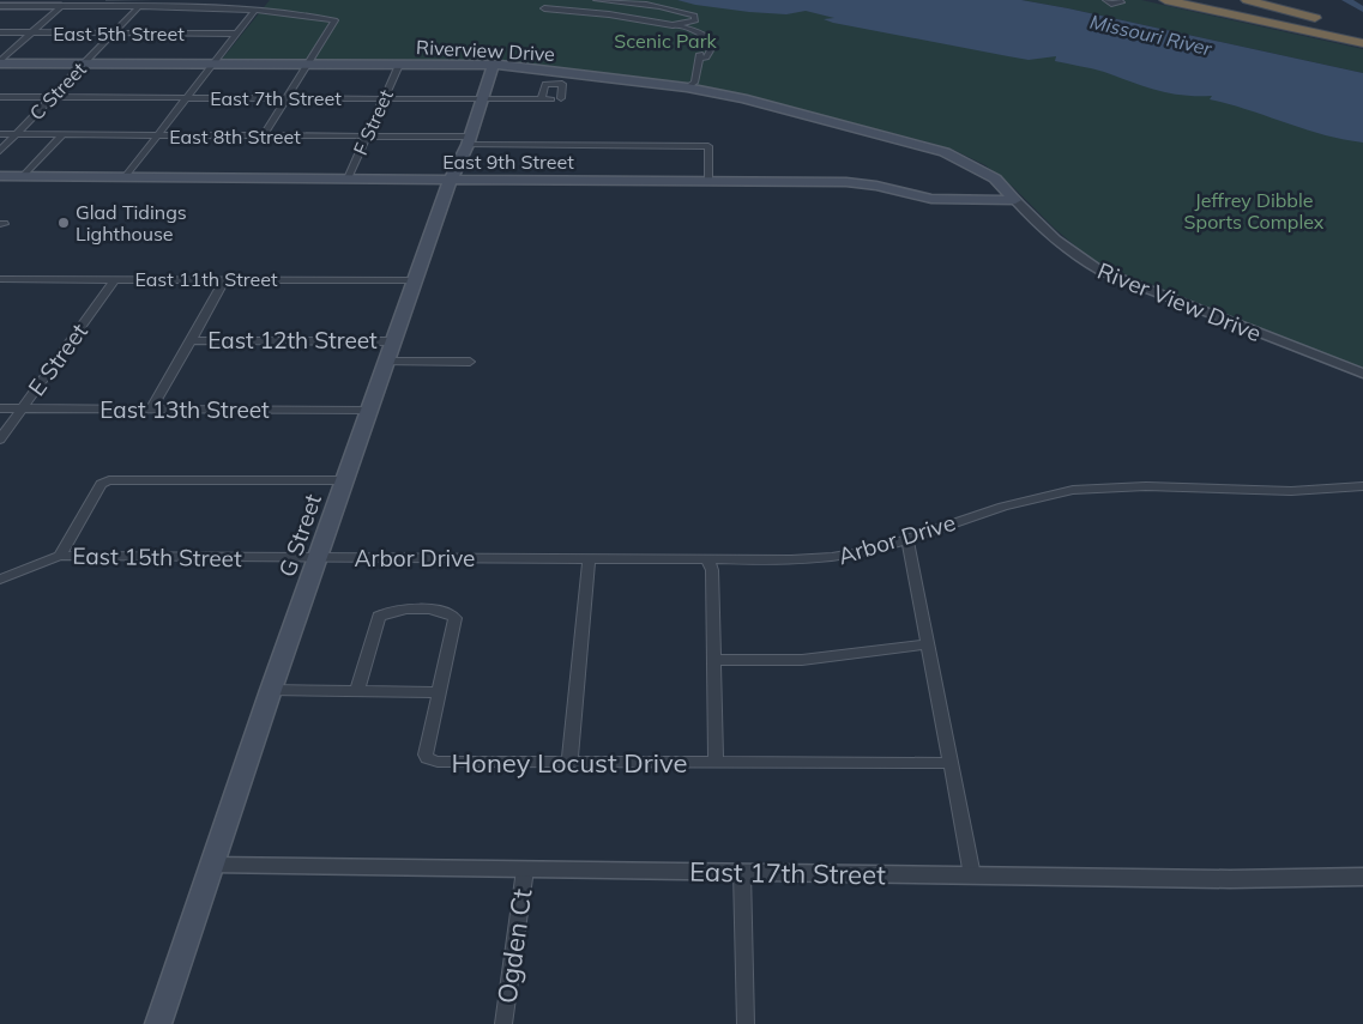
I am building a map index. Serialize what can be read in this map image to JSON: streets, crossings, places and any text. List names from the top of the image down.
{
  "streets": {
    "main road": ["Riverview Drive", "East 9th Street", "G Street"],
    "street": [
      "East 5th Street",
      "C Street",
      "East 7th Street",
      "F Street",
      "East 8th Street",
      "East 11th Street",
      "River View Drive",
      "East 12th Street",
      "E Street",
      "East 13th Street",
      "Arbor Drive",
      "East 15th Street",
      "Honey Locust Drive",
      "East 17th Street",
      "Ogden Ct"
    ]
  },
  "crossings": [
    ["East 5th Street", "C Street"],
    ["Riverview Drive", "C Street"],
    ["Riverview Drive", "F Street"],
    ["Riverview Drive", "East 9th Street"],
    ["Riverview Drive", "River View Drive"],
    ["Riverview Drive", "G Street"],
    ["C Street", "East 7th Street"],
    ["C Street", "East 8th Street"],
    ["East 7th Street", "F Street"],
    ["East 7th Street", "G Street"],
    ["F Street", "East 8th Street"],
    ["F Street", "East 9th Street"],
    ["East 8th Street", "East 9th Street"],
    ["East 8th Street", "G Street"],
    ["East 9th Street", "River View Drive"],
    ["East 9th Street", "G Street"],
    ["East 11th Street", "E Street"],
    ["East 11th Street", "G Street"],
    ["East 12th Street", "G Street"],
    ["E Street", "East 13th Street"],
    ["East 13th Street", "G Street"],
    ["G Street", "Arbor Drive"],
    ["G Street", "East 15th Street"],
    ["G Street", "East 17th Street"],
    ["Arbor Drive", "East 15th Street"],
    ["East 17th Street", "Ogden Ct"]
  ],
  "water": ["Missouri River"],
  "parks": ["Scenic Park", "Jeffrey Dibble Sports Complex"],
  "places": ["Glad Tidings Lighthouse"]
}
